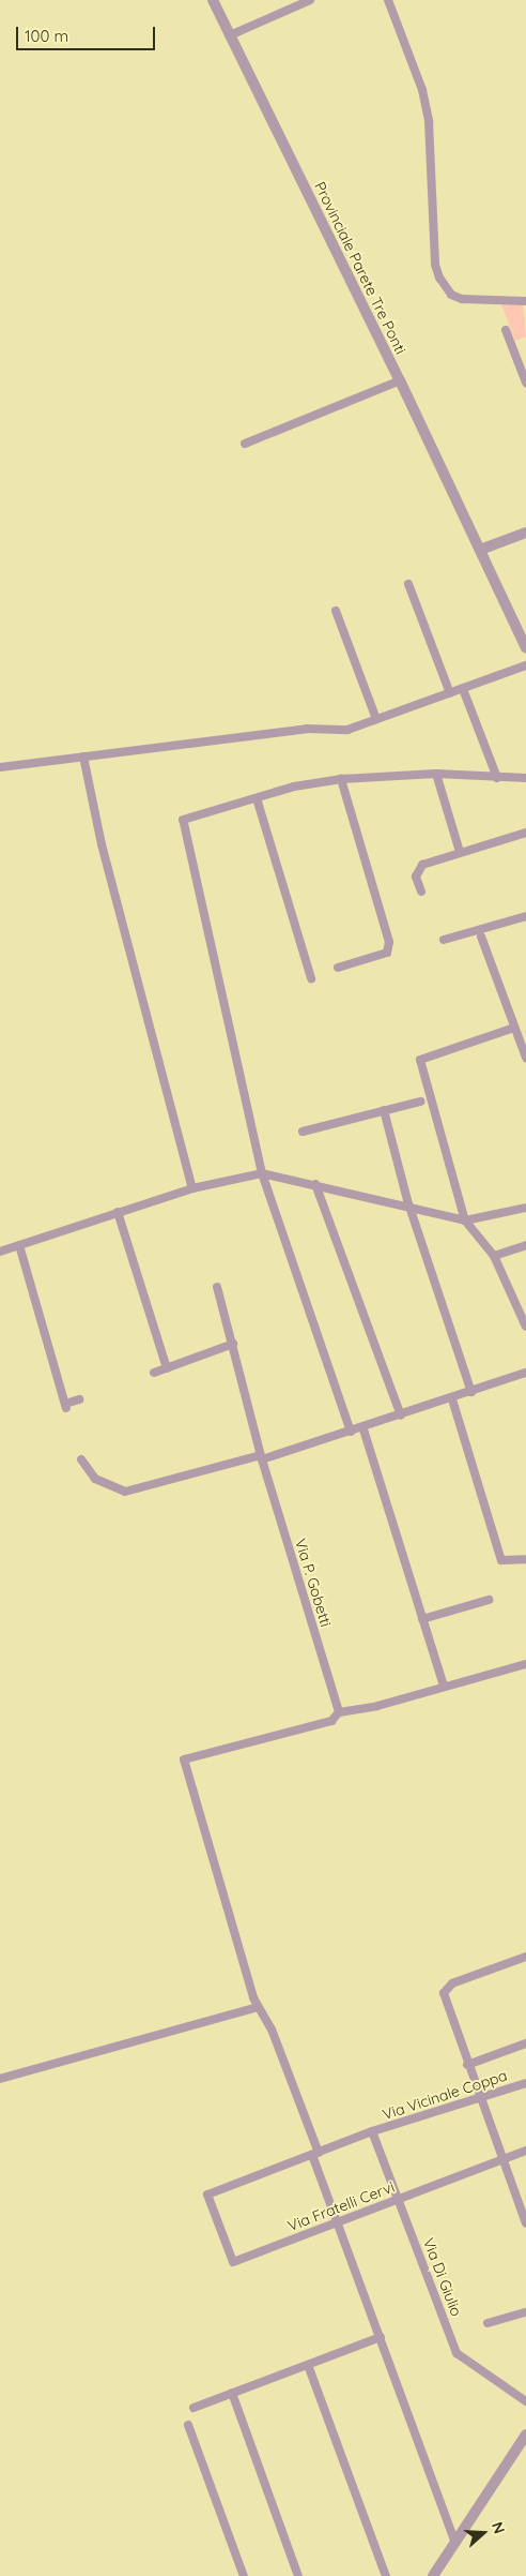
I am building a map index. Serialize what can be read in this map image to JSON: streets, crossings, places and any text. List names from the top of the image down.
{
  "streets": {
    "street": [
      "Provinciale Parete Tre Ponti",
      "Via P. Gobetti",
      "Via Vicinale Coppa",
      "Via Fratelli Cervi",
      "Via Di Giulio"
    ]
  },
  "crossings": [
    ["Via Vicinale Coppa", "Via Fratelli Cervi"],
    ["Via Vicinale Coppa", "Via Di Giulio"],
    ["Via Fratelli Cervi", "Via Di Giulio"]
  ],
  "scale_bar": "100 m",
  "north": "right"
}
